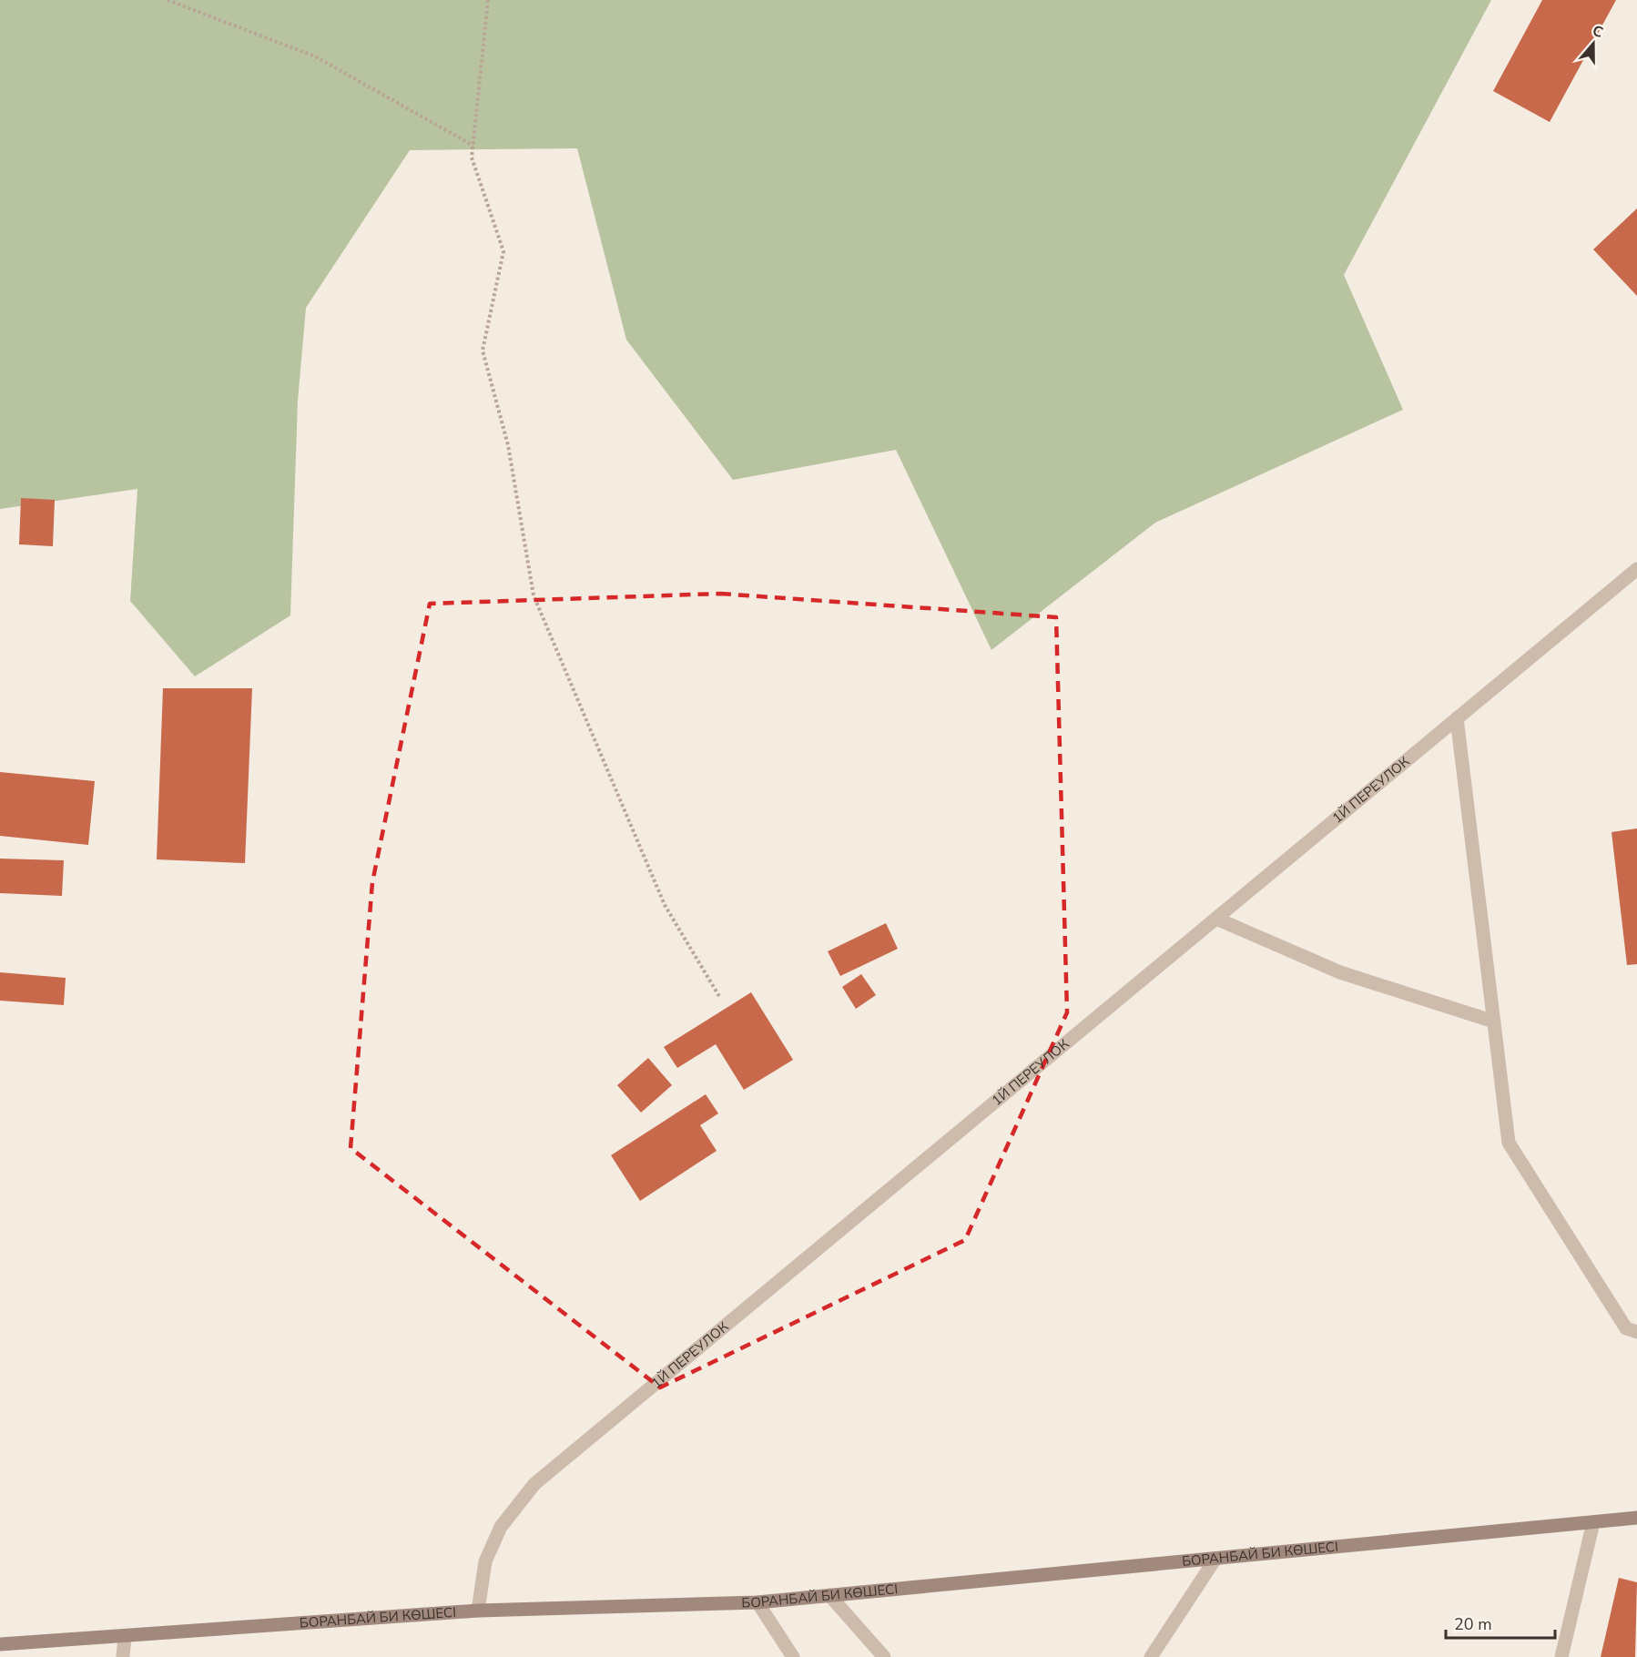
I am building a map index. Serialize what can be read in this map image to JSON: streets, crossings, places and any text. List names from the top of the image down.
{
  "streets": {
    "main road": ["БОРАНБАЙ БИ КӨШЕСІ"],
    "street": ["1Й ПЕРЕУЛОК"]
  },
  "crossings": [
    ["1Й ПЕРЕУЛОК", "БОРАНБАЙ БИ КӨШЕСІ"]
  ],
  "scale_bar": "20 m",
  "north": "top"
}
